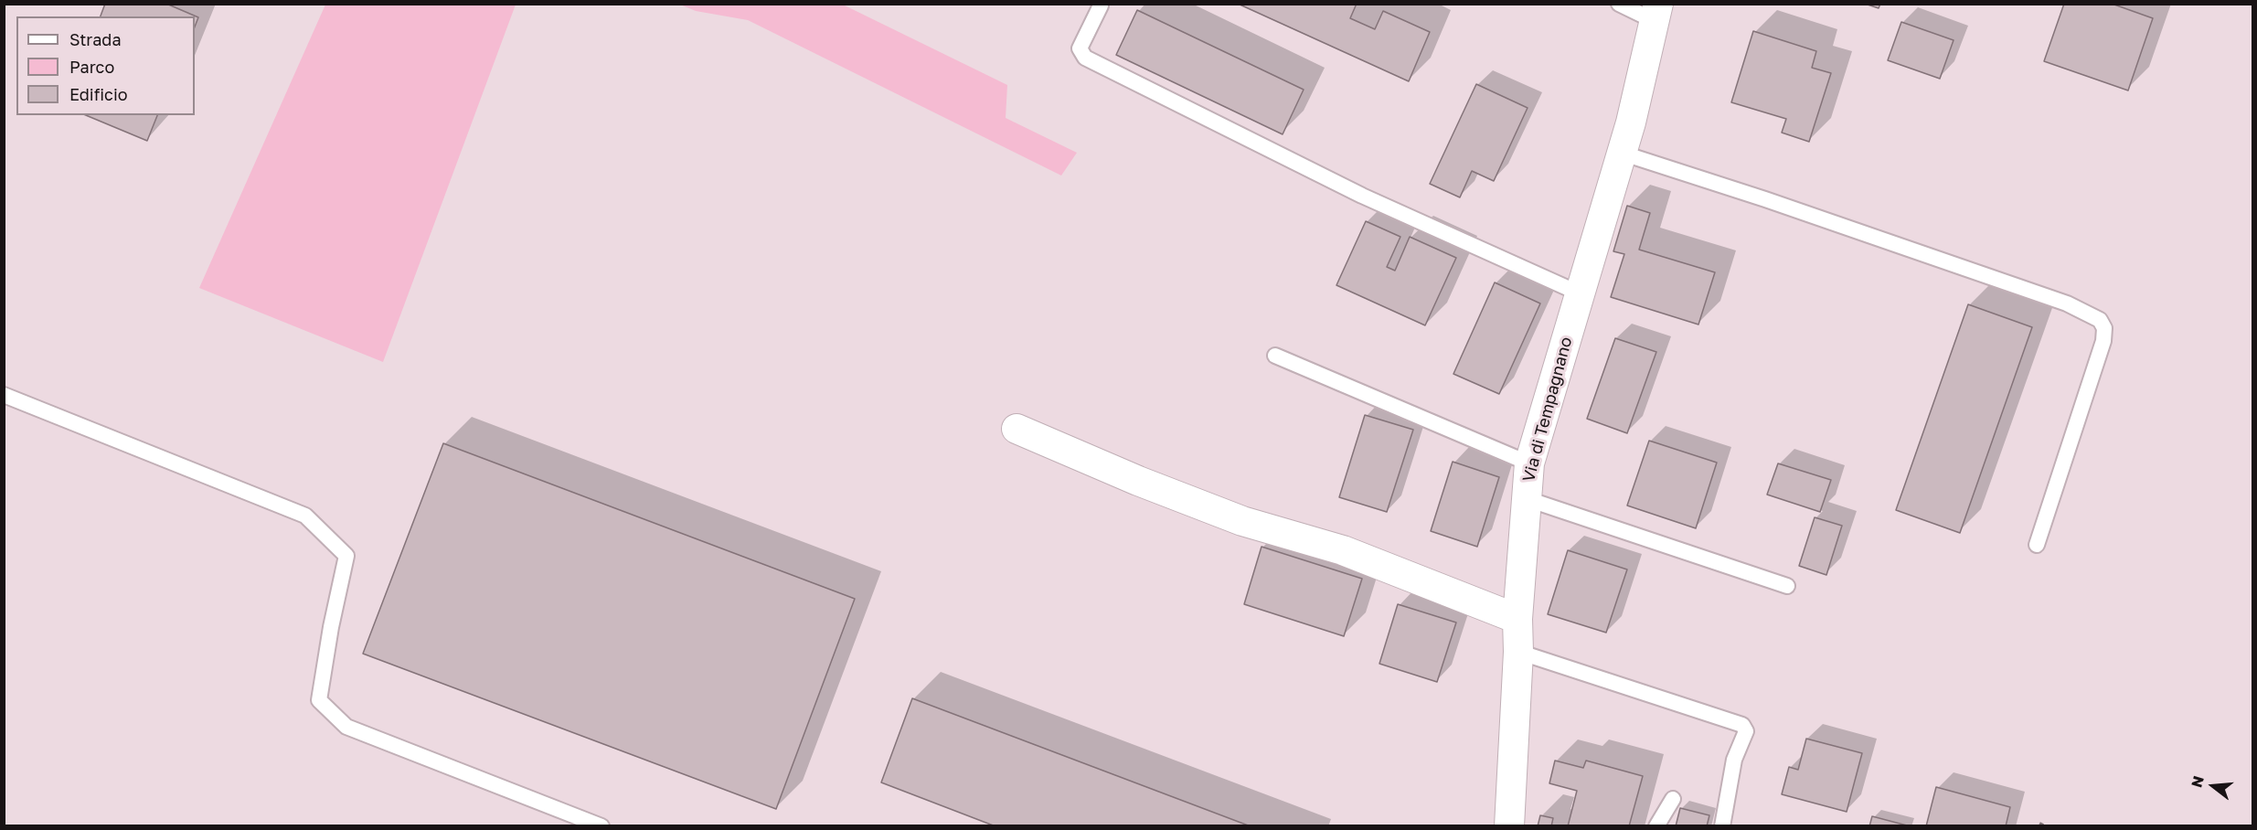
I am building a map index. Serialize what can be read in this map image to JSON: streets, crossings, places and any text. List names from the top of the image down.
{
  "streets": {
    "street": ["Via di Tempagnano"]
  },
  "legend": ["Strada", "Parco", "Edificio"],
  "north": "left"
}
